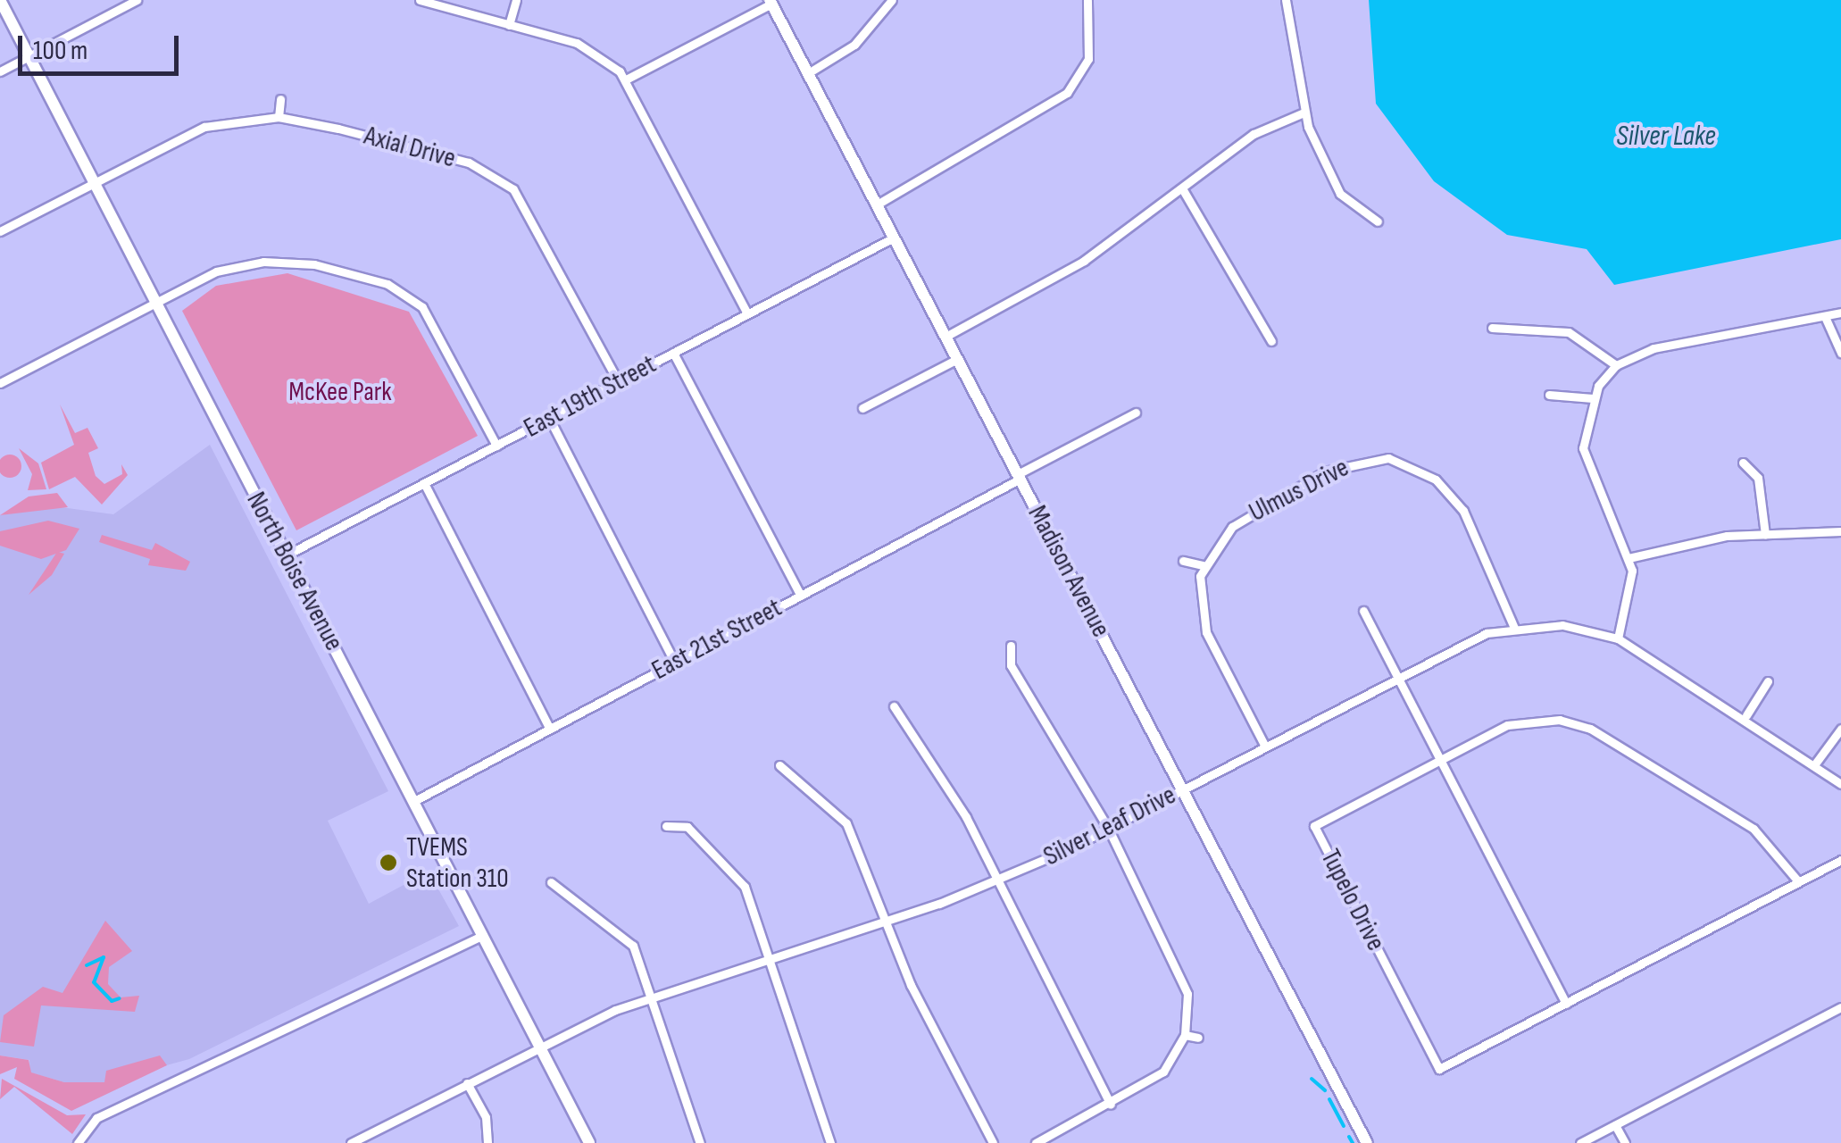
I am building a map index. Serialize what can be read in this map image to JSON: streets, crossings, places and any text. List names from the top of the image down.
{
  "streets": {
    "street": [
      "Axial Drive",
      "East 19th Street",
      "Ulmus Drive",
      "North Boise Avenue",
      "Madison Avenue",
      "East 21st Street",
      "Silver Leaf Drive",
      "Tupelo Drive"
    ]
  },
  "crossings": [
    ["Axial Drive", "East 19th Street"],
    ["Axial Drive", "North Boise Avenue"],
    ["East 19th Street", "North Boise Avenue"],
    ["East 19th Street", "Madison Avenue"],
    ["Ulmus Drive", "Silver Leaf Drive"],
    ["North Boise Avenue", "East 21st Street"],
    ["North Boise Avenue", "Silver Leaf Drive"],
    ["Madison Avenue", "East 21st Street"],
    ["Madison Avenue", "Silver Leaf Drive"]
  ],
  "water": ["Silver Lake"],
  "parks": ["McKee Park"],
  "places": ["TVEMS Station 310"],
  "scale_bar": "100 m"
}
